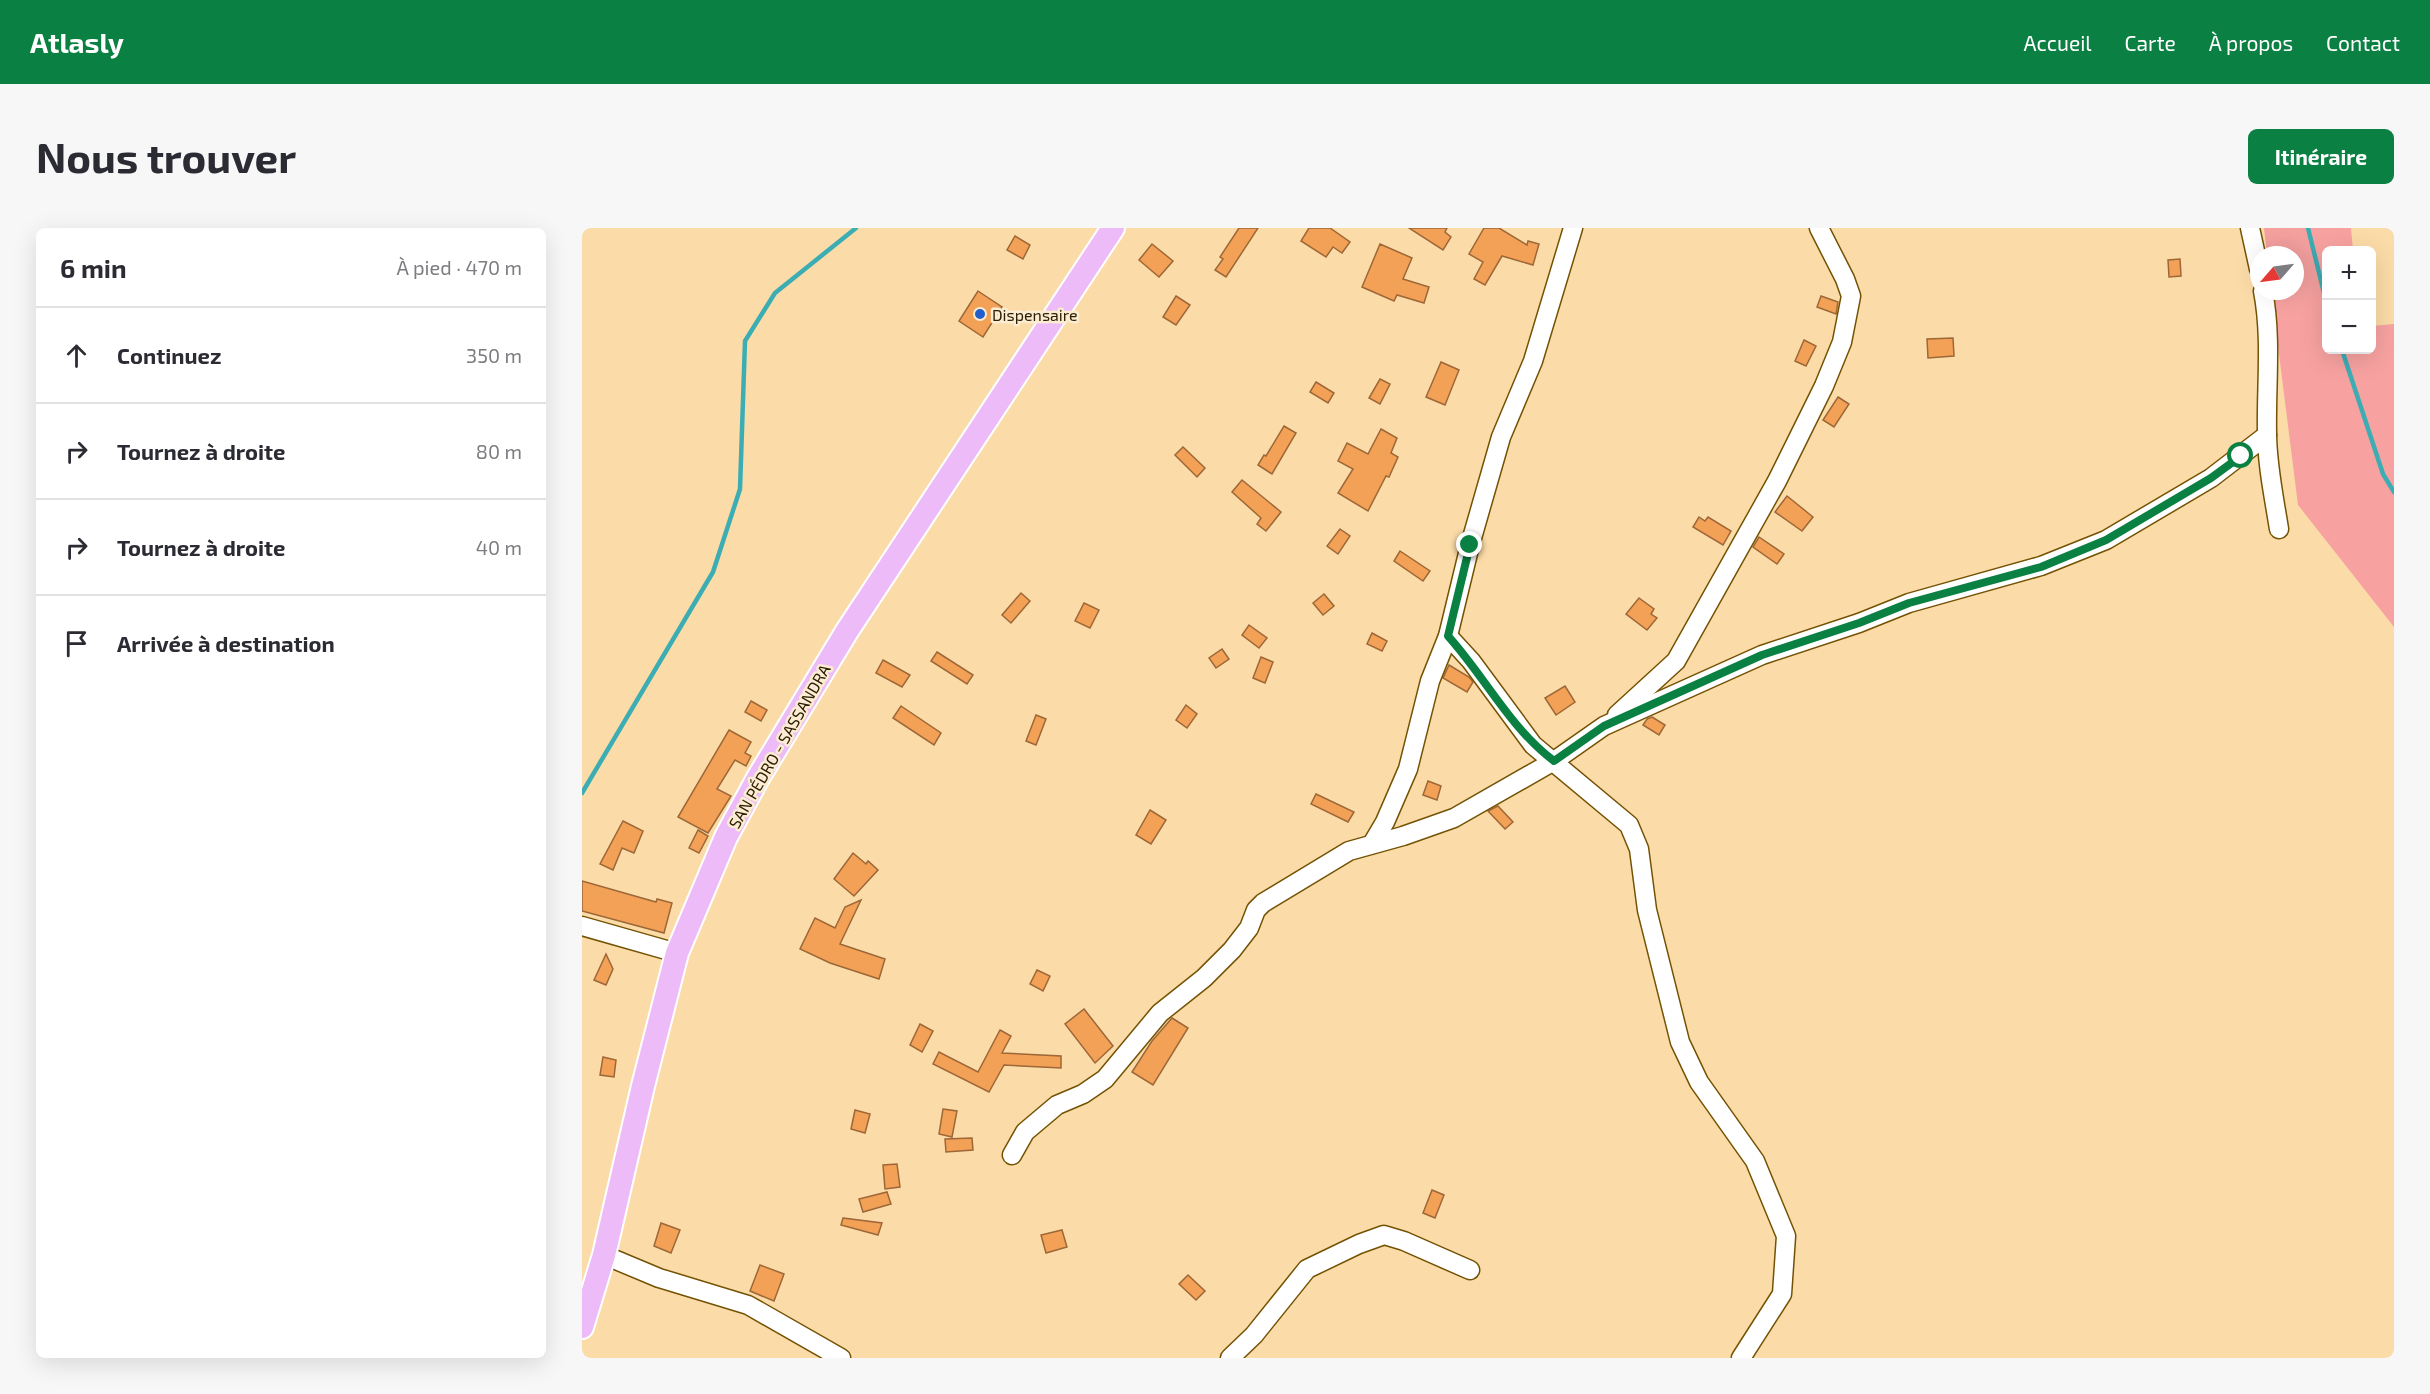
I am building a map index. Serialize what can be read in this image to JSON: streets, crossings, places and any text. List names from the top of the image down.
{
  "streets": {
    "main road": ["SAN PÉDRO - SASSANDRA"]
  },
  "places": ["Dispensaire"],
  "north": "bottom left",
  "page": {
    "header": "Atlasly",
    "nav": [
      "Accueil",
      "Carte",
      "À propos",
      "Contact"
    ],
    "buttons": "Itinéraire",
    "title": "Nous trouver",
    "heading": ["6 min", "À pied · 470 m"],
    "map_buttons": ["+", "−"],
    "list": [
      ["Continuez", "350 m"],
      ["Tournez à droite", "80 m"],
      ["Tournez à droite", "40 m"],
      "Arrivée à destination"
    ]
  }
}
